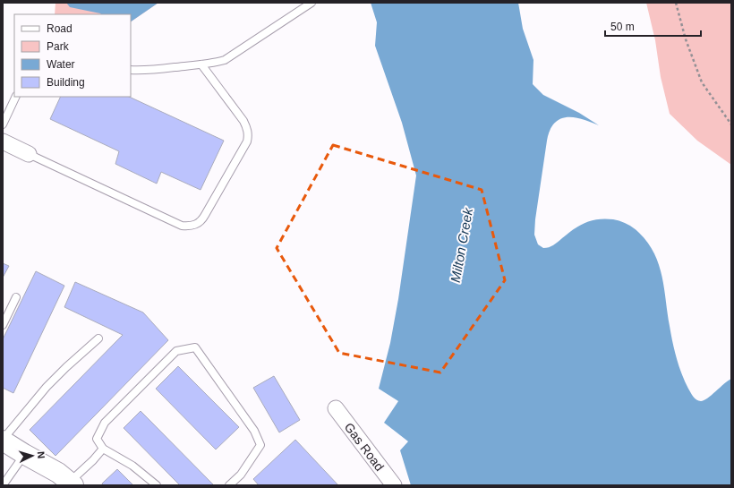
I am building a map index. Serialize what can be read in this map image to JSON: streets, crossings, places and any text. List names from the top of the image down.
{
  "streets": {
    "street": ["Gas Road"]
  },
  "water": ["Milton Creek"],
  "legend": [
    "Road",
    "Park",
    "Water",
    "Building"
  ],
  "scale_bar": "50 m",
  "north": "right"
}
